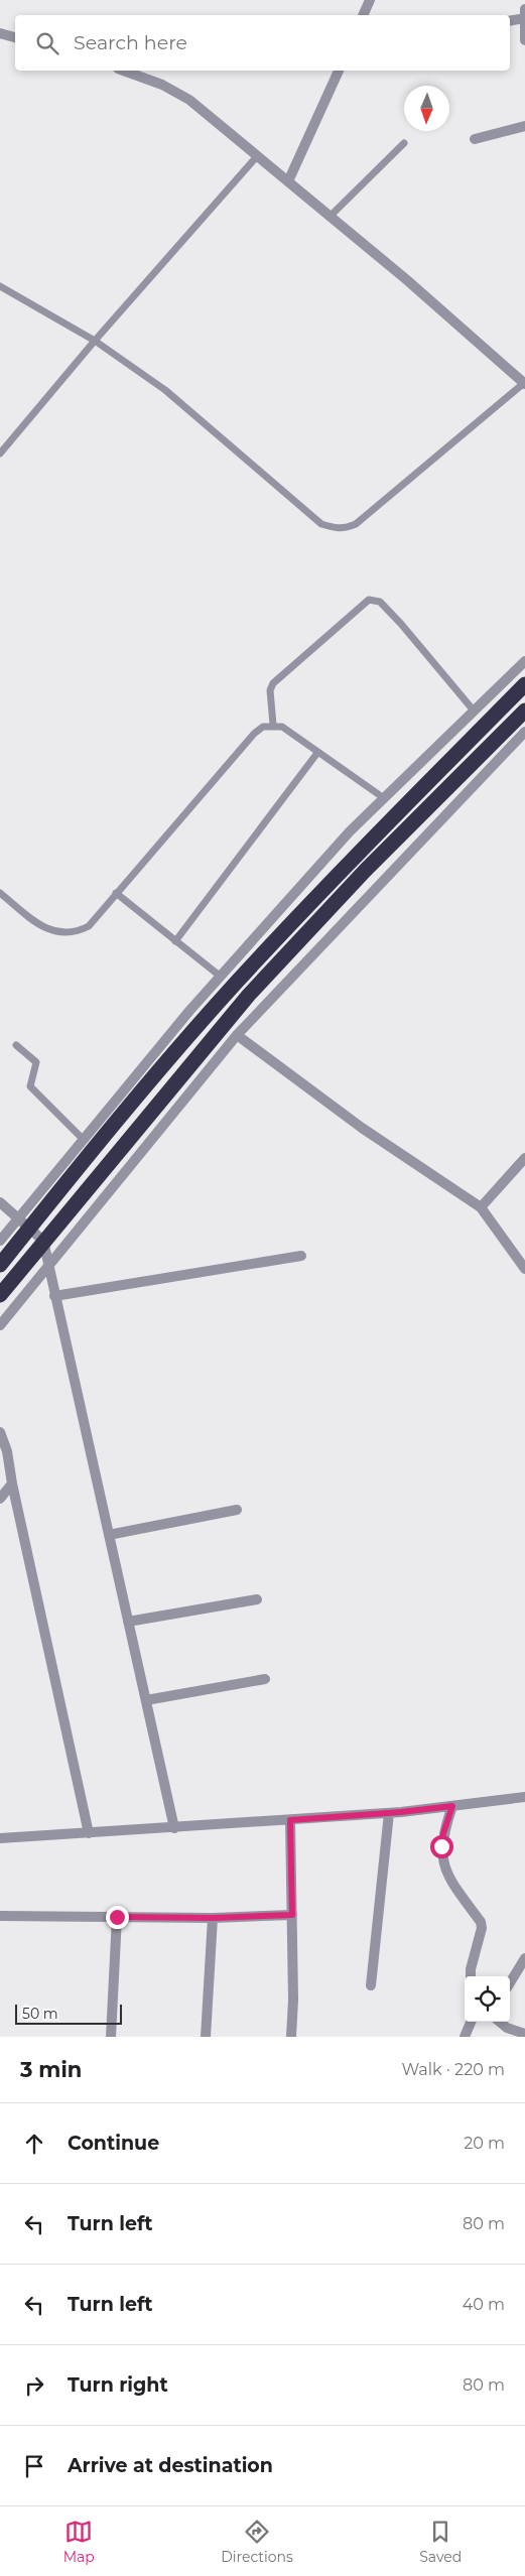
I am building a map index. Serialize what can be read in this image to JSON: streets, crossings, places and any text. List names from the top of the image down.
{
  "scale_bar": "50 m",
  "north": "bottom",
  "page": {
    "search": "Search here",
    "scale": "50 m",
    "heading": ["3 min", "Walk · 220 m"],
    "list": [
      ["Continue", "20 m"],
      ["Turn left", "80 m"],
      ["Turn left", "40 m"],
      ["Turn right", "80 m"],
      "Arrive at destination"
    ],
    "nav": ["Map", "Directions", "Saved"]
  }
}
